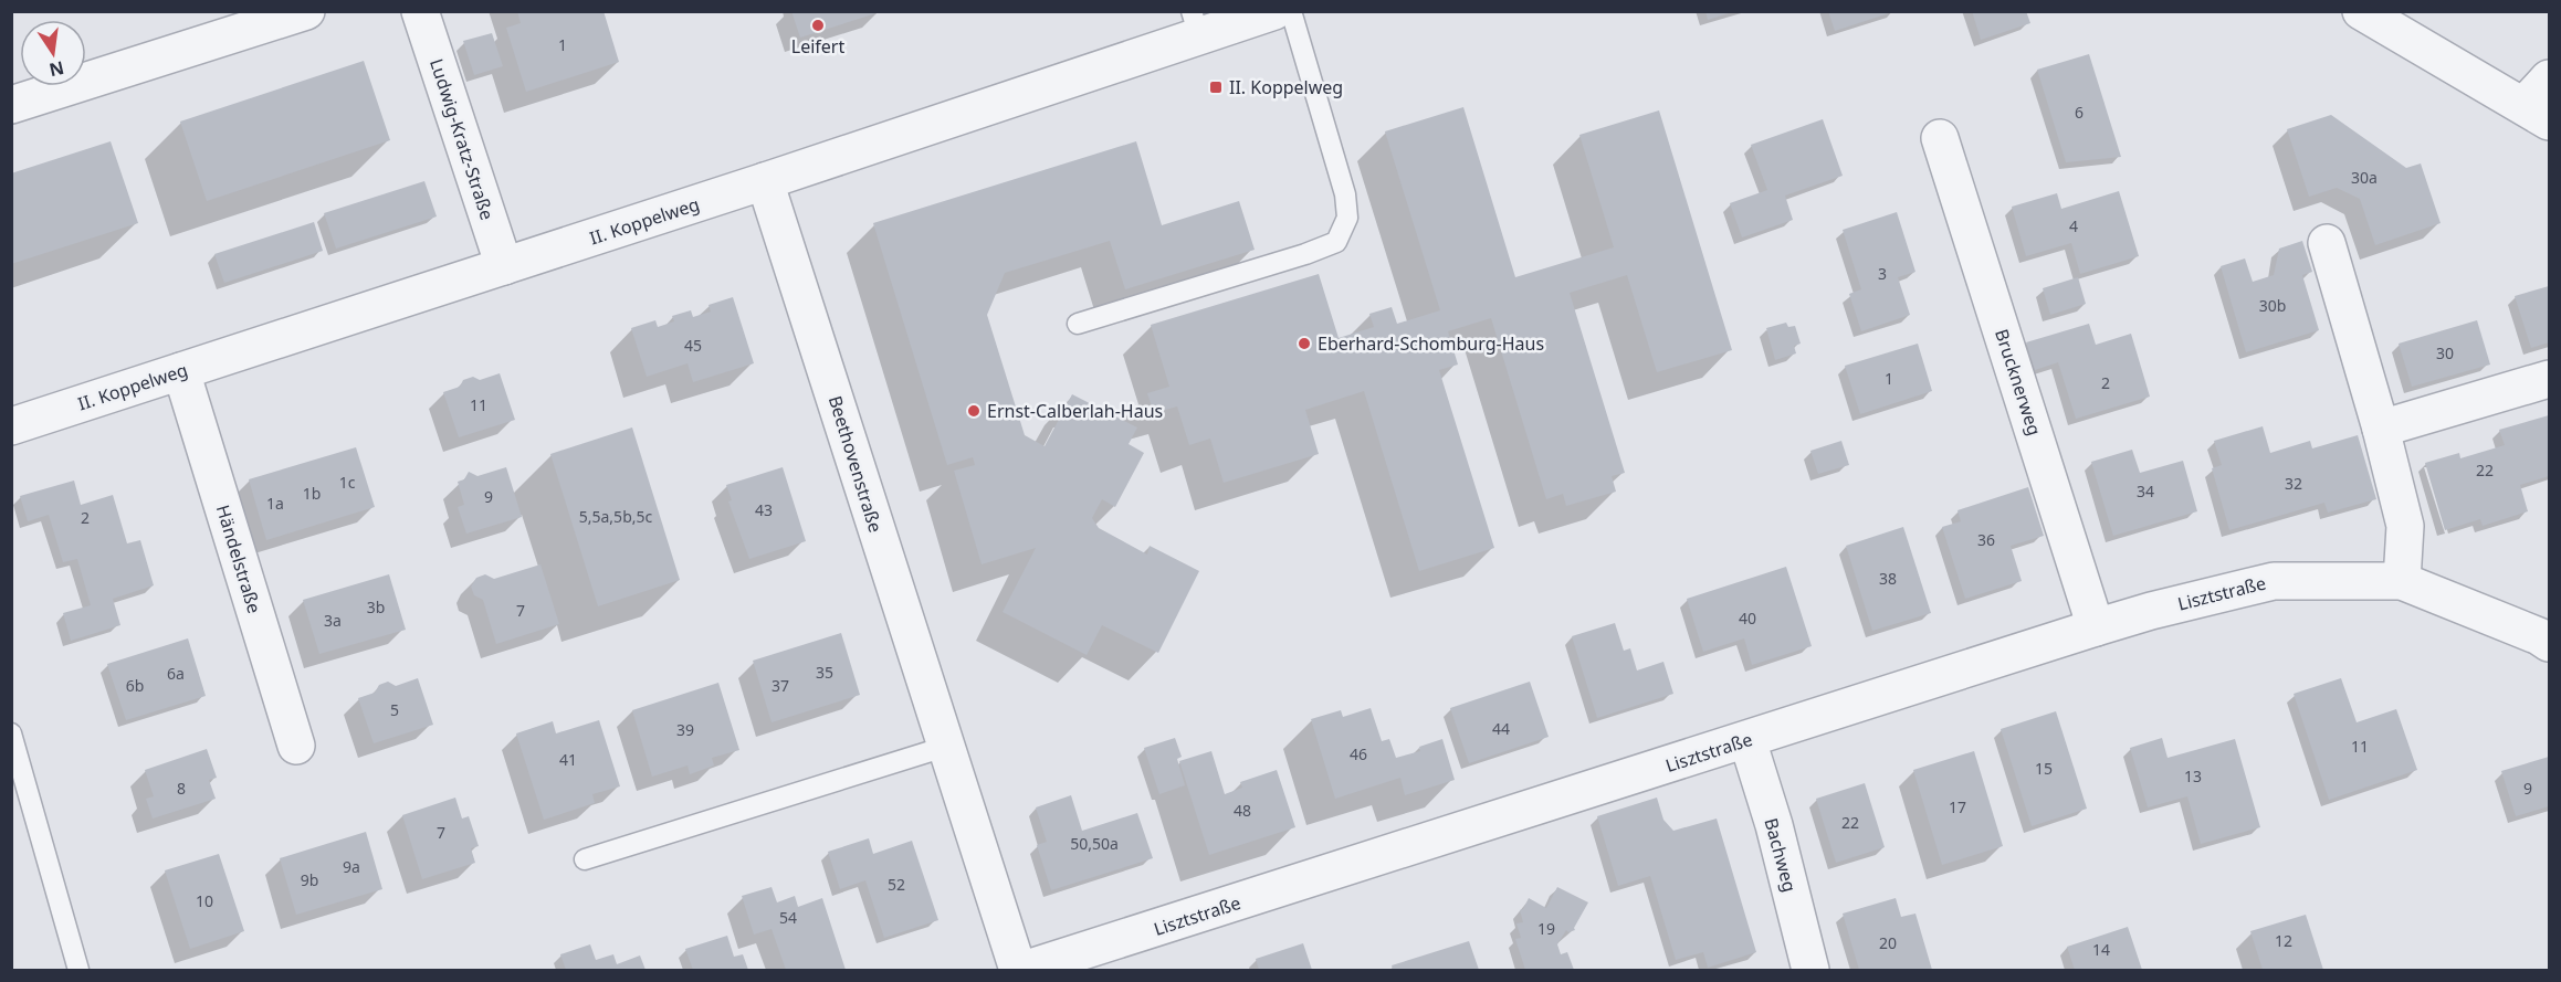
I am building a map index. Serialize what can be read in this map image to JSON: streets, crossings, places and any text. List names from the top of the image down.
{
  "streets": {
    "street": [
      "Ludwig-Kratz-Straße",
      "II. Koppelweg",
      "Brucknerweg",
      "Beethovenstraße",
      "Händelstraße",
      "Lisztstraße",
      "Bachweg"
    ]
  },
  "crossings": [
    ["Ludwig-Kratz-Straße", "II. Koppelweg"],
    ["II. Koppelweg", "Beethovenstraße"],
    ["II. Koppelweg", "Händelstraße"],
    ["Brucknerweg", "Lisztstraße"],
    ["Lisztstraße", "Bachweg"]
  ],
  "places": {
    "other": ["Leifert", "Eberhard-Schomburg-Haus", "Ernst-Calberlah-Haus"],
    "transit": ["II. Koppelweg"]
  },
  "house_numbers": [
    "1",
    "6",
    "30a",
    "4",
    "3",
    "30b",
    "45",
    "30",
    "1",
    "2",
    "11",
    "22",
    "1c",
    "32",
    "34",
    "1b",
    "9",
    "1a",
    "43",
    "5,5a,5b,5c",
    "2",
    "36",
    "38",
    "3b",
    "7",
    "40",
    "3a",
    "35",
    "6a",
    "6b",
    "37",
    "5",
    "44",
    "39",
    "11",
    "46",
    "41",
    "15",
    "13",
    "8",
    "9",
    "17",
    "48",
    "22",
    "7",
    "50,50a",
    "9a",
    "9b",
    "52",
    "10",
    "54",
    "19",
    "12",
    "20",
    "14"
  ],
  "north": "bottom"
}
